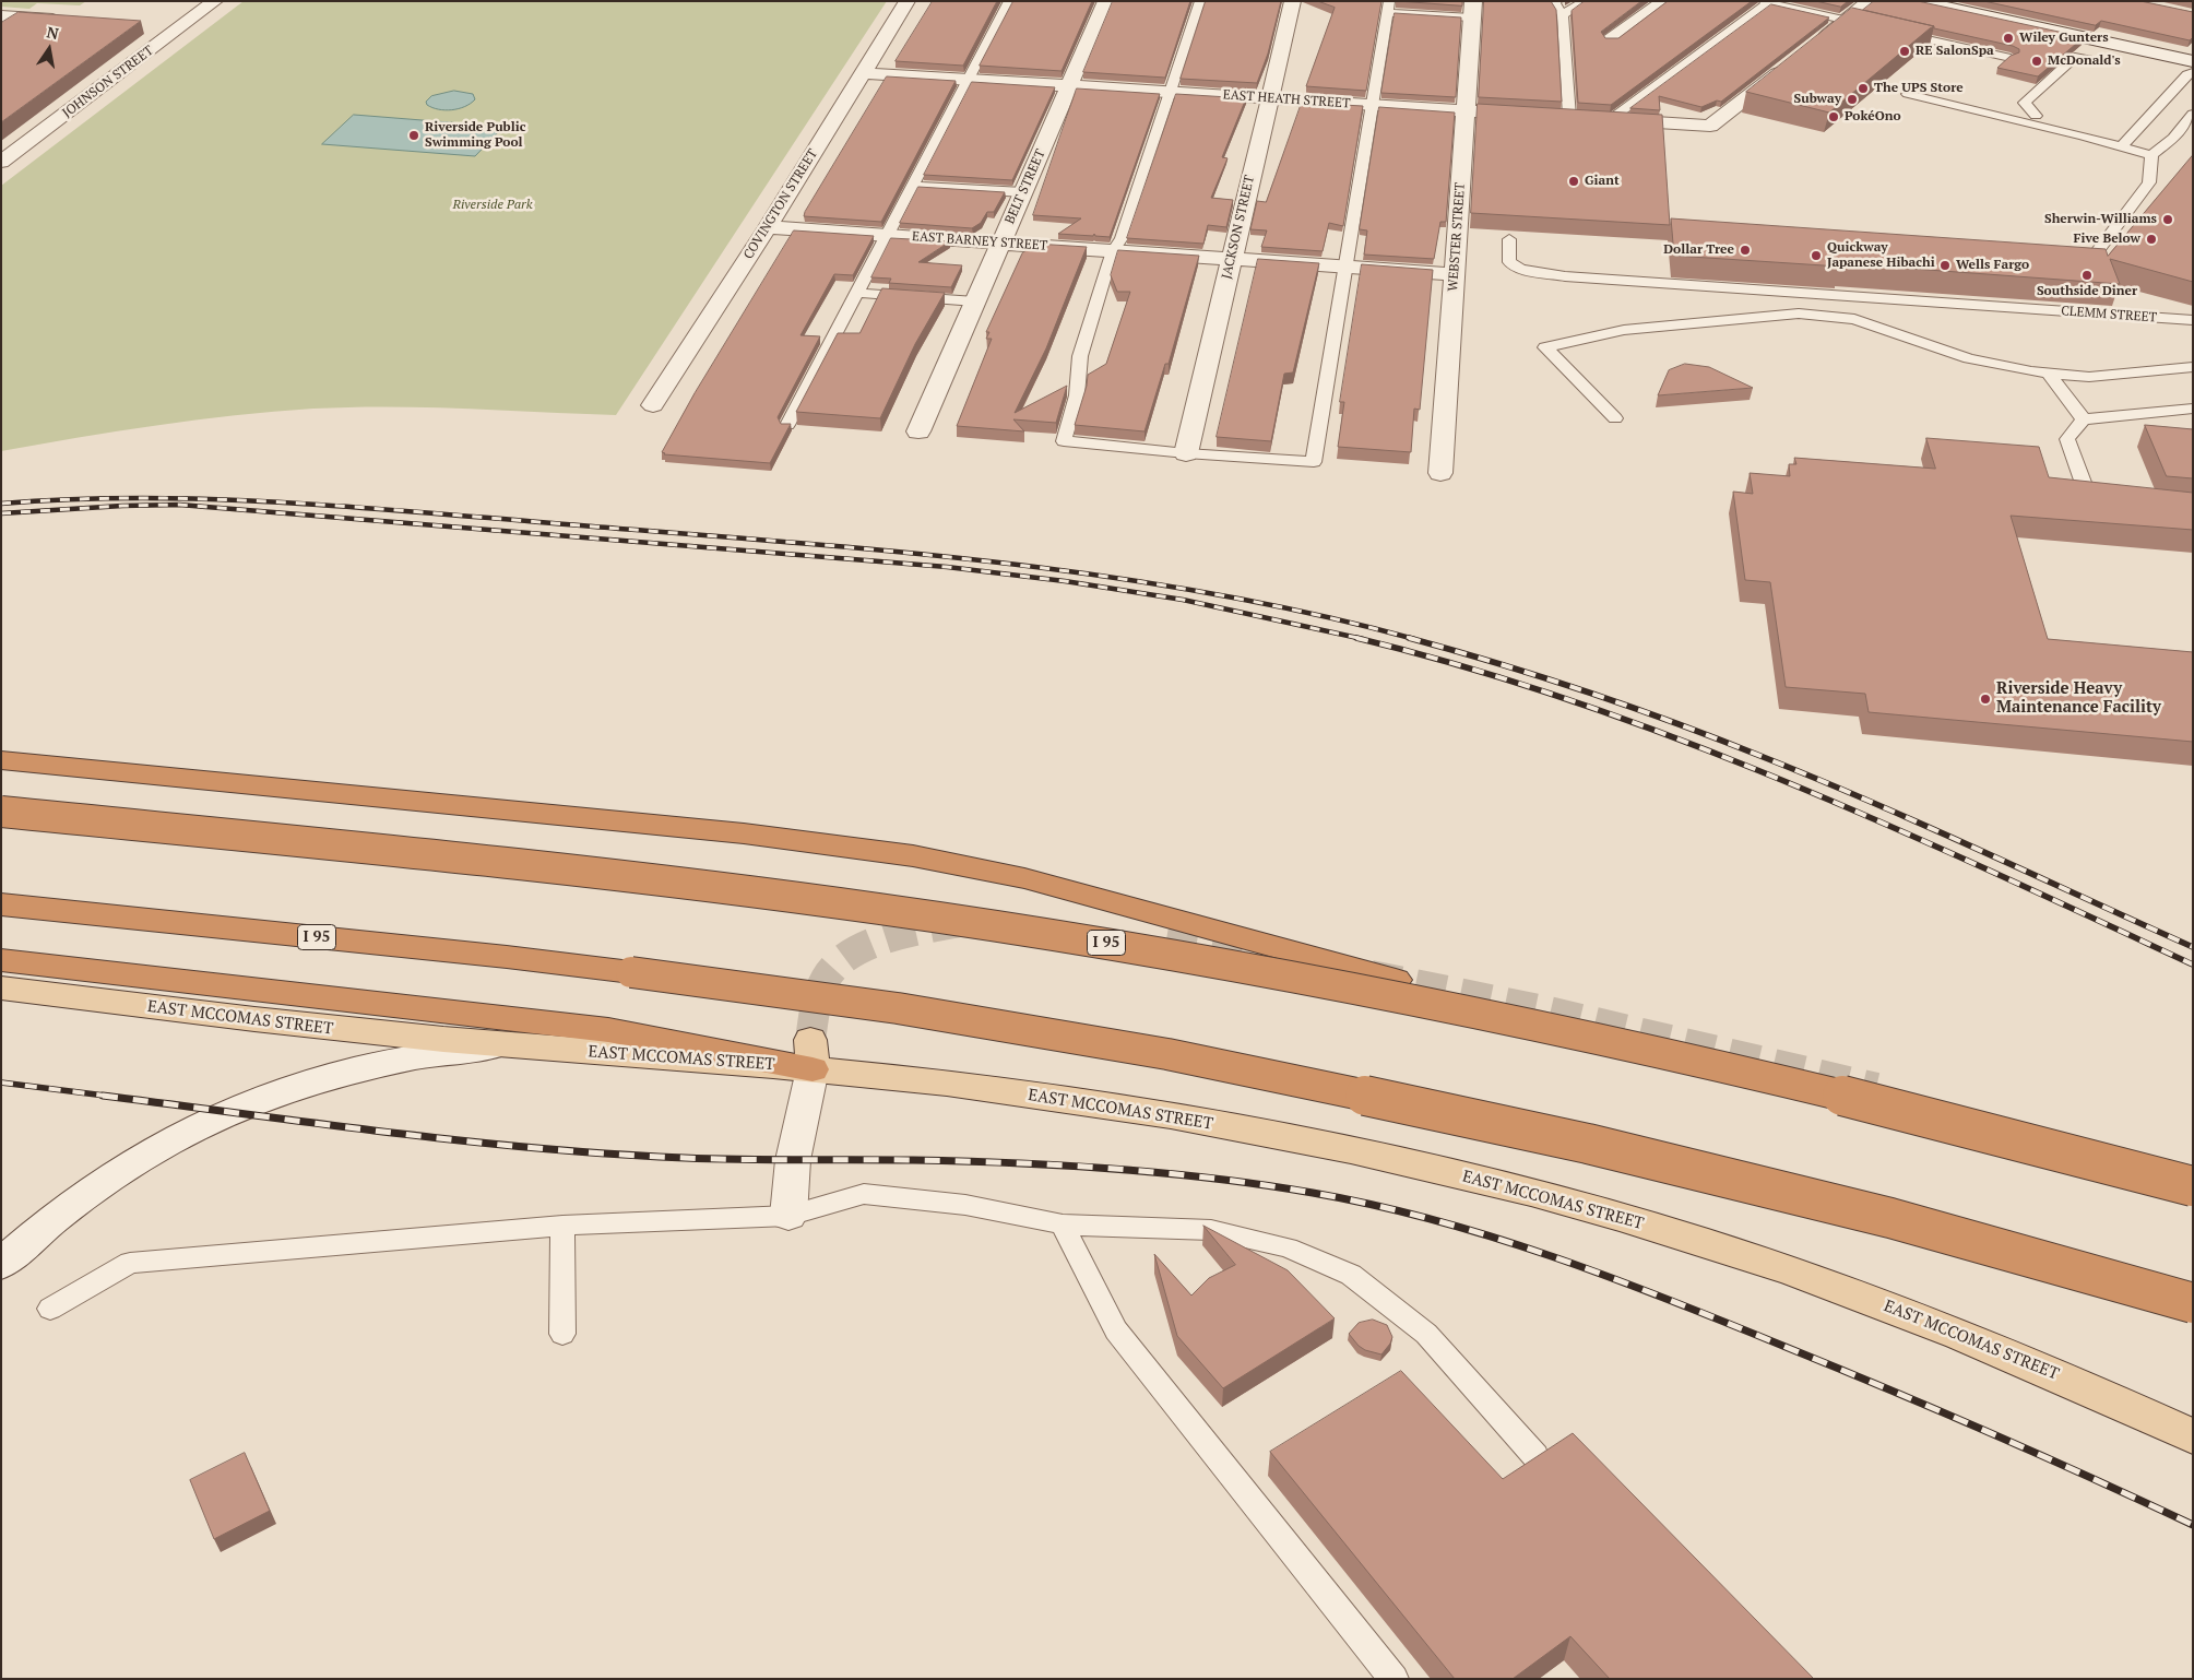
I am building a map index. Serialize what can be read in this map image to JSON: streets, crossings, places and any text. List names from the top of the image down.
{
  "streets": {
    "highway": ["I 95"],
    "main road": ["EAST MCCOMAS STREET"],
    "street": [
      "JOHNSON STREET",
      "EAST HEATH STREET",
      "BELT STREET",
      "COVINGTON STREET",
      "JACKSON STREET",
      "WEBSTER STREET",
      "EAST BARNEY STREET"
    ],
    "lane": ["CLEMM STREET"]
  },
  "crossings": [
    ["EAST HEATH STREET", "BELT STREET"],
    ["EAST HEATH STREET", "COVINGTON STREET"],
    ["EAST HEATH STREET", "JACKSON STREET"],
    ["EAST HEATH STREET", "WEBSTER STREET"],
    ["BELT STREET", "EAST BARNEY STREET"],
    ["COVINGTON STREET", "EAST BARNEY STREET"],
    ["JACKSON STREET", "EAST BARNEY STREET"],
    ["WEBSTER STREET", "EAST BARNEY STREET"]
  ],
  "parks": ["Riverside Park"],
  "places": [
    "Wiley Gunters",
    "RE SalonSpa",
    "McDonald's",
    "The UPS Store",
    "Subway",
    "PokéOno",
    "Riverside Public Swimming Pool",
    "Giant",
    "Sherwin-Williams",
    "Five Below",
    "Dollar Tree",
    "Quickway Japanese Hibachi",
    "Wells Fargo",
    "Southside Diner",
    "Riverside Heavy Maintenance Facility"
  ],
  "north": "top"
}
